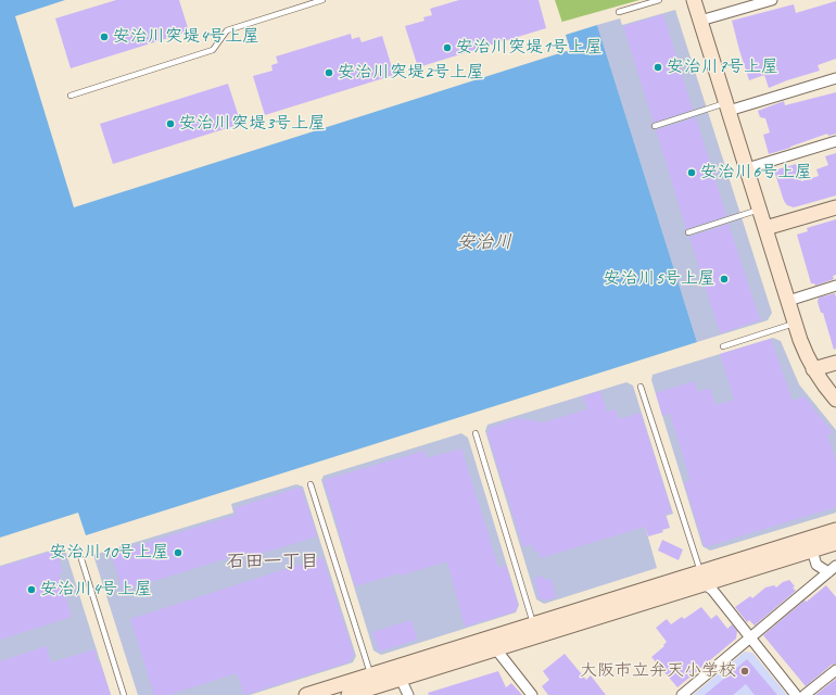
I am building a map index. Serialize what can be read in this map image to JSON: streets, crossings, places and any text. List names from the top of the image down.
{
  "districts": ["石田一丁目"],
  "water": ["安治川"],
  "places": [
    "安治川突堤4号上屋",
    "安治川突堤1号上屋",
    "安治川7号上屋",
    "安治川突堤2号上屋",
    "安治川突堤3号上屋",
    "安治川6号上屋",
    "安治川5号上屋",
    "安治川10号上屋",
    "安治川4号上屋",
    "大阪市立弁天小学校"
  ]
}
